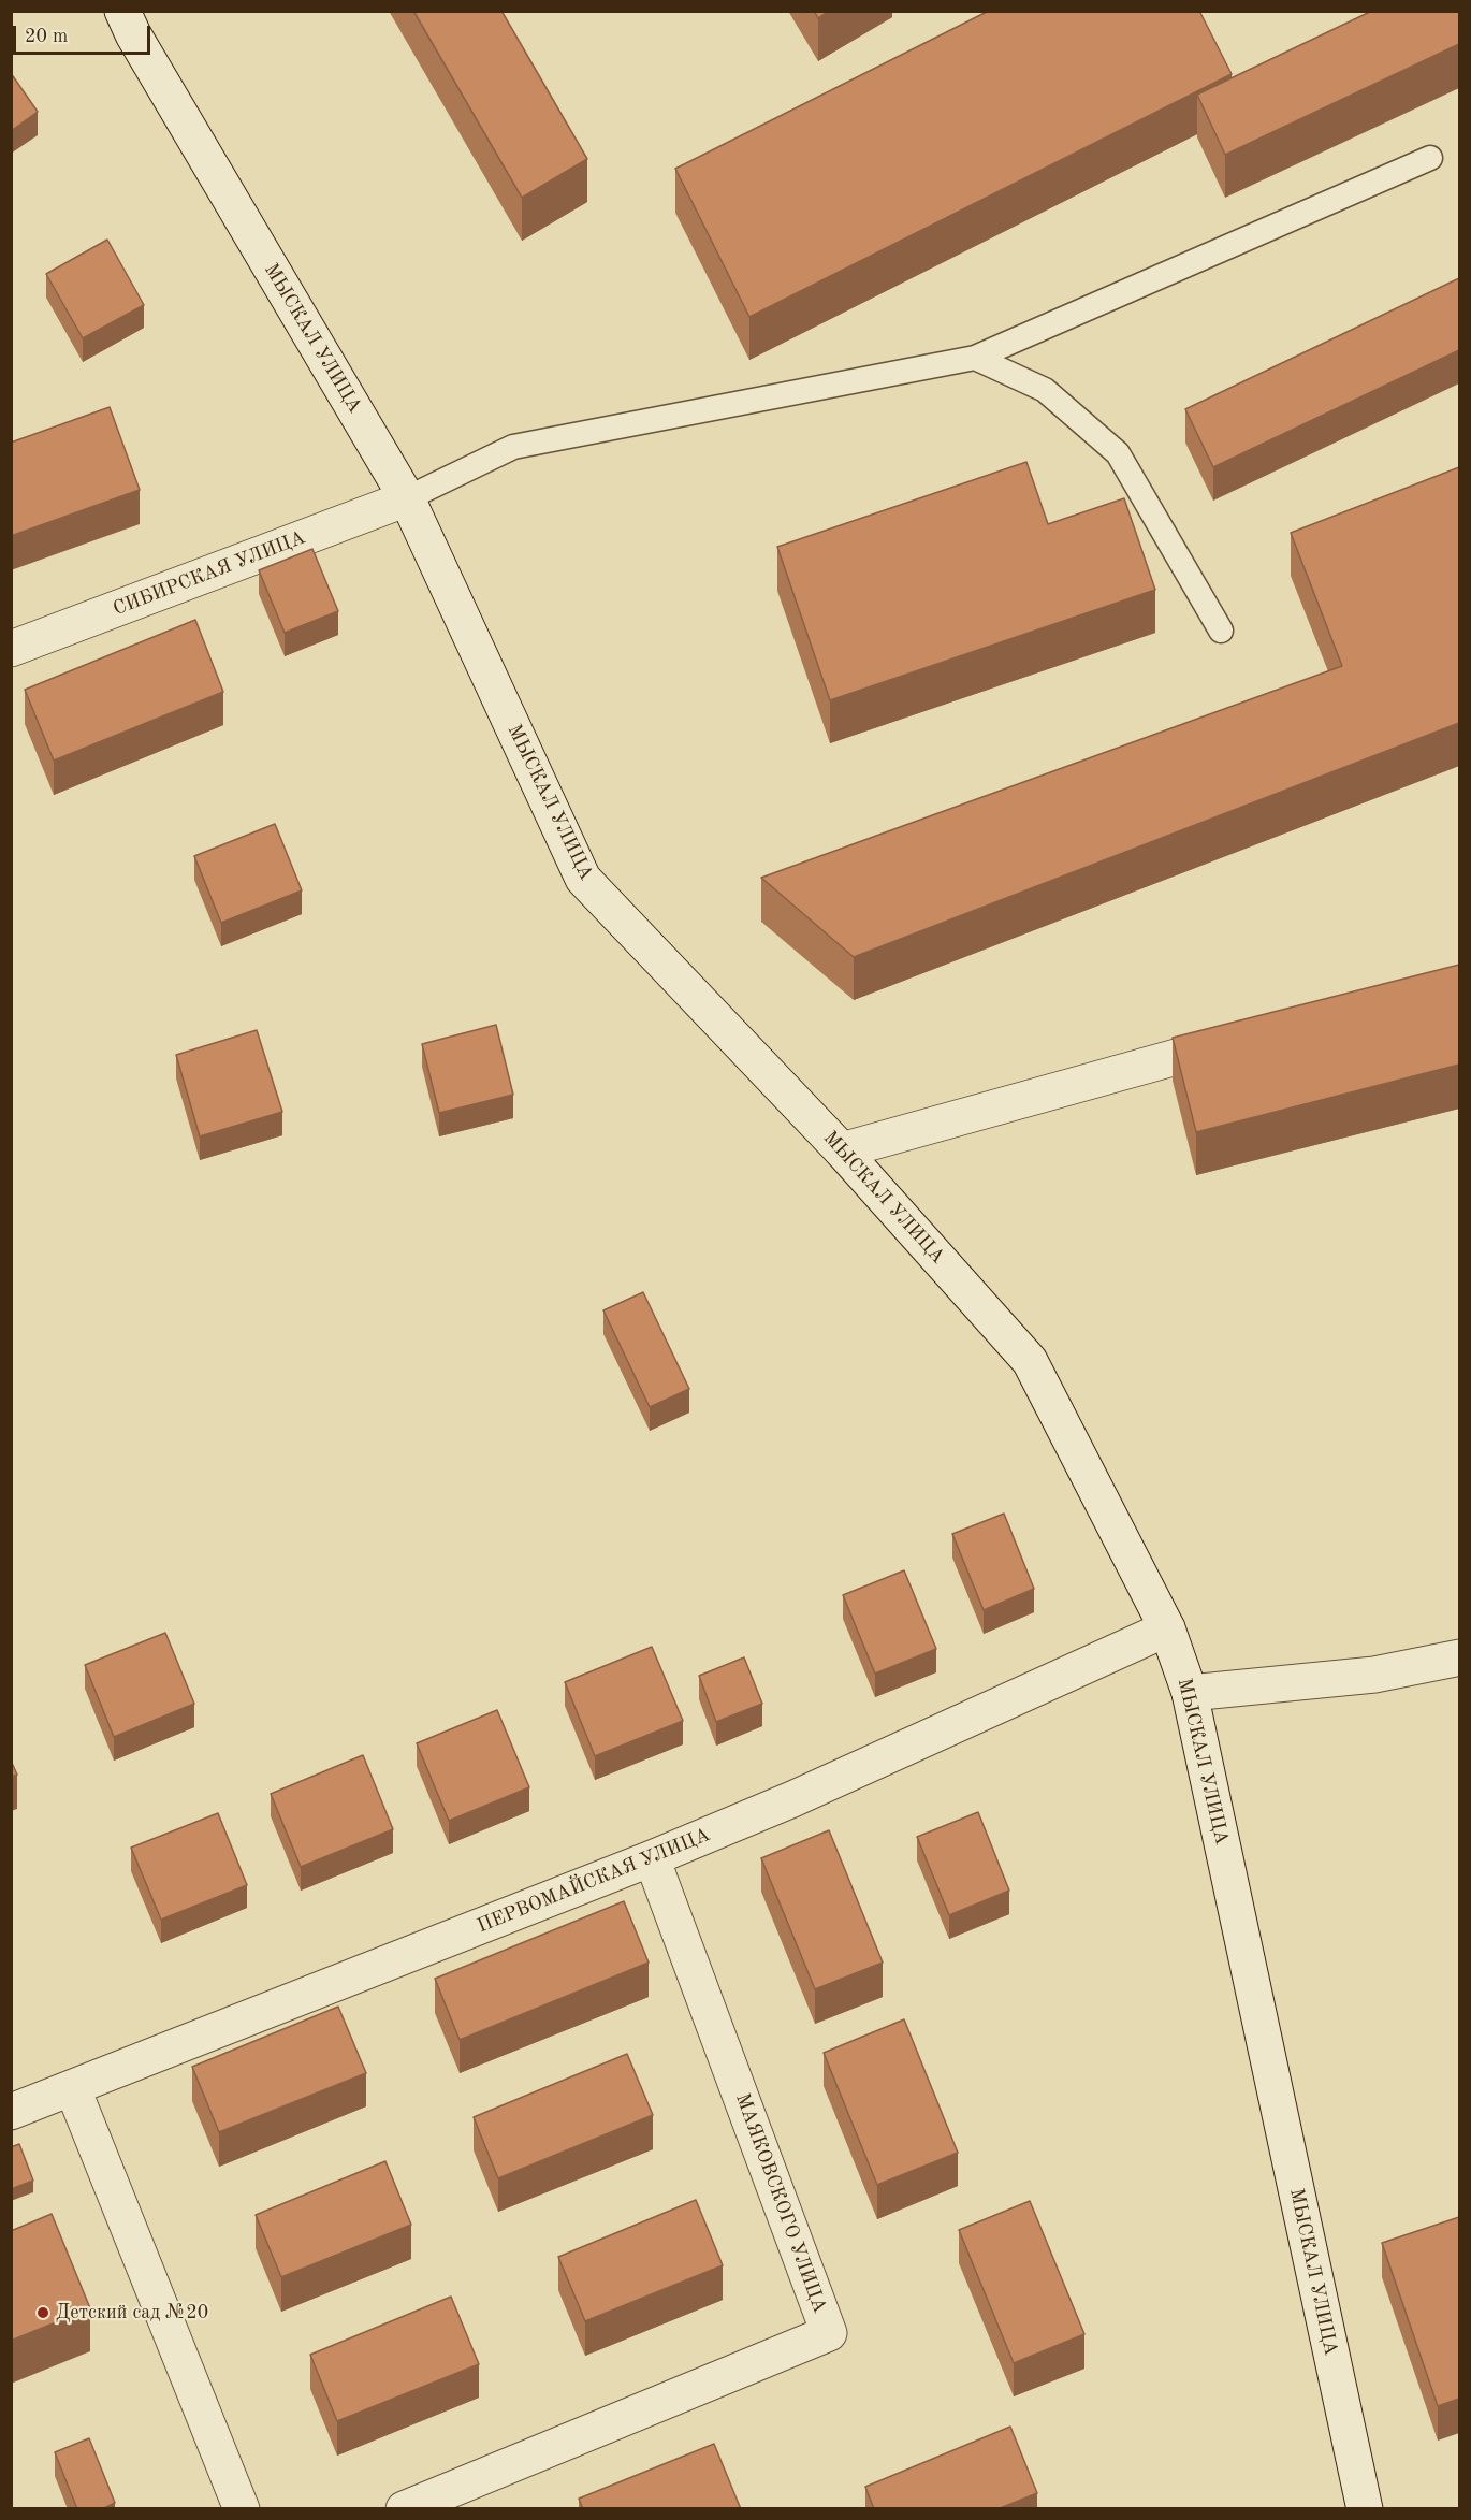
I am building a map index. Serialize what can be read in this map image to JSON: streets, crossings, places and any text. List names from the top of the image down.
{
  "streets": {
    "street": [
      "МЫСКАЛ УЛИЦА",
      "СИБИРСКАЯ УЛИЦА",
      "ПЕРВОМАЙСКАЯ УЛИЦА",
      "МАЯКОВСКОГО УЛИЦА"
    ]
  },
  "crossings": [
    ["МЫСКАЛ УЛИЦА", "СИБИРСКАЯ УЛИЦА"],
    ["МЫСКАЛ УЛИЦА", "ПЕРВОМАЙСКАЯ УЛИЦА"],
    ["ПЕРВОМАЙСКАЯ УЛИЦА", "МАЯКОВСКОГО УЛИЦА"]
  ],
  "places": ["Детский сад №20"],
  "scale_bar": "20 m"
}
